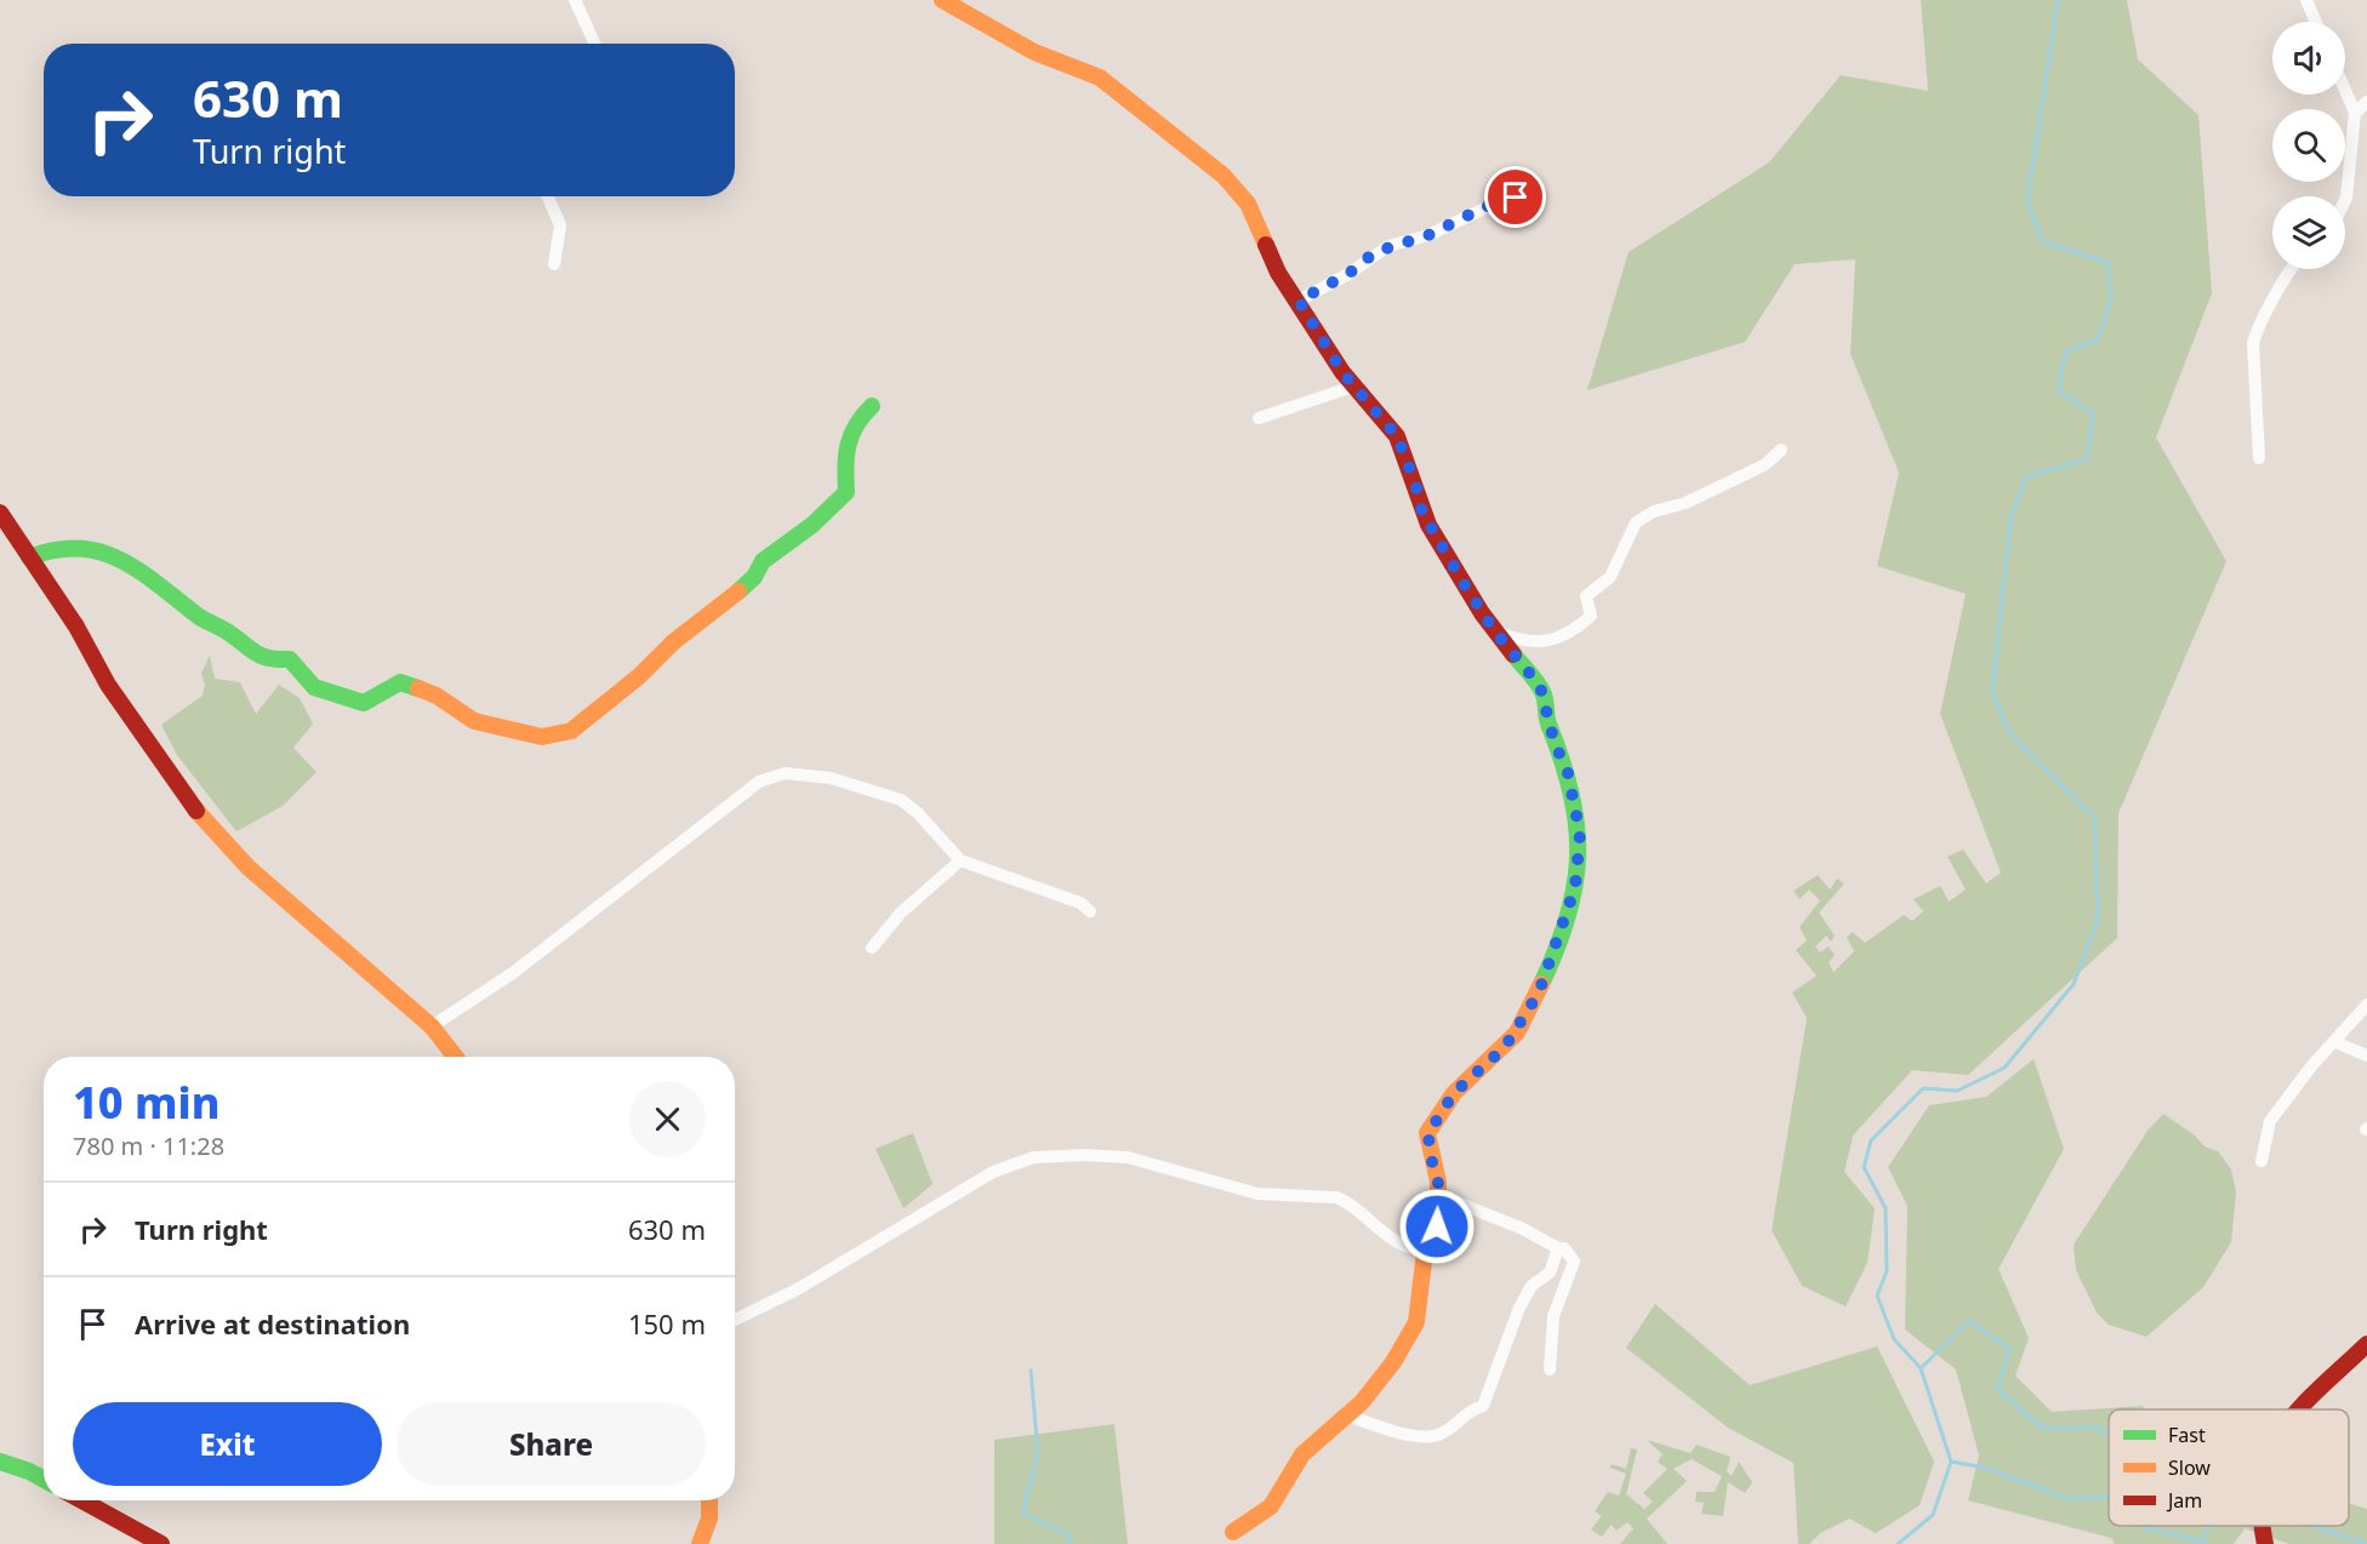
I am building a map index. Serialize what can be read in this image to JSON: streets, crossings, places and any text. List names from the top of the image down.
{
  "legend": ["Fast", "Slow", "Jam"],
  "page": {
    "turn": ["630 m", "Turn right"],
    "heading": ["10 min", "780 m · 11:28"],
    "list": [
      {
        "name": "Turn right",
        "value": "630 m"
      },
      {
        "name": "Arrive at destination",
        "value": "150 m"
      }
    ],
    "buttons": ["Exit", "Share"]
  }
}
